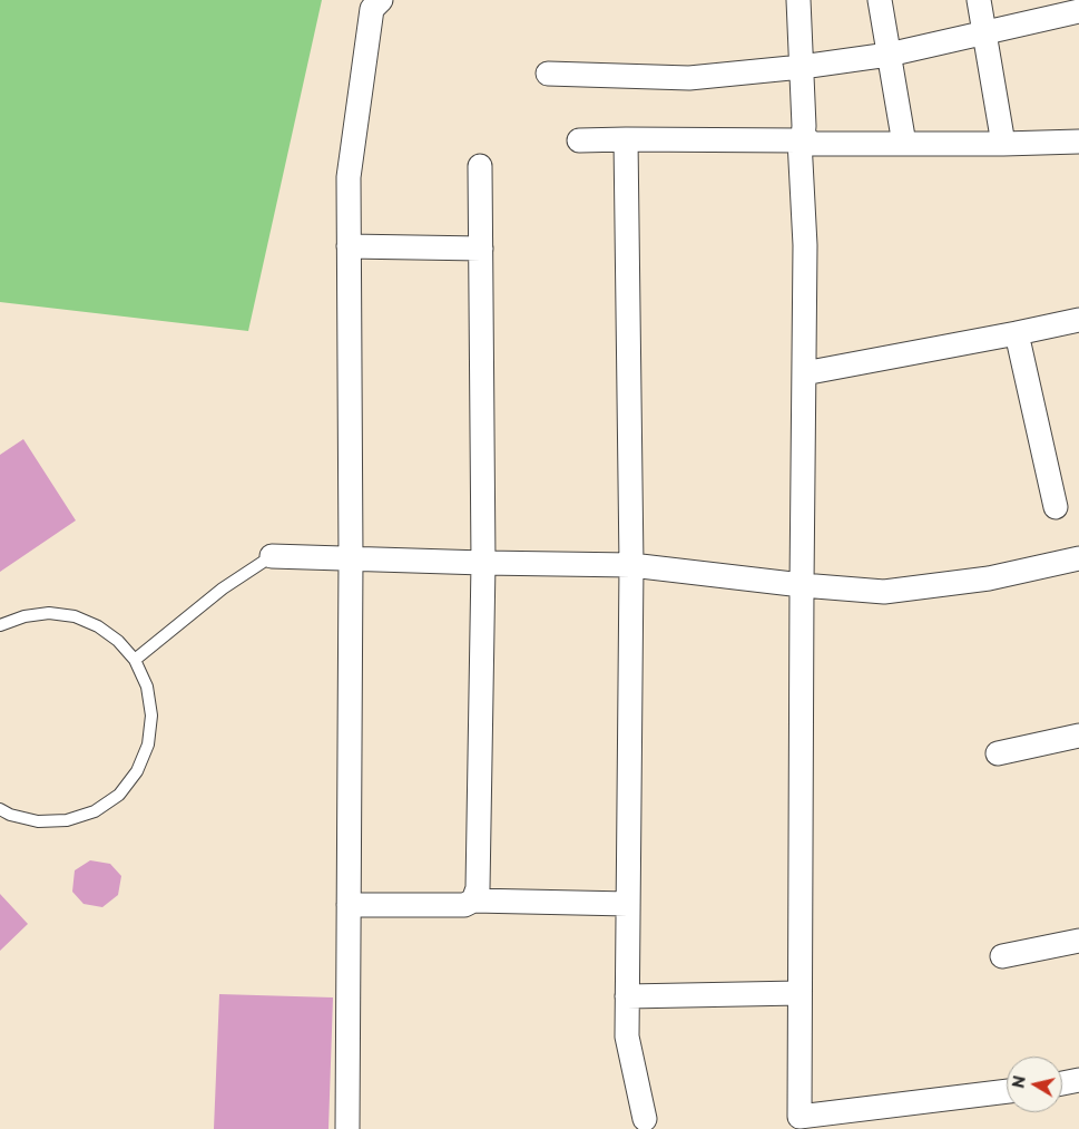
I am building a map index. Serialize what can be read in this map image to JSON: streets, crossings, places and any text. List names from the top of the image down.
{
  "north": "left"
}
